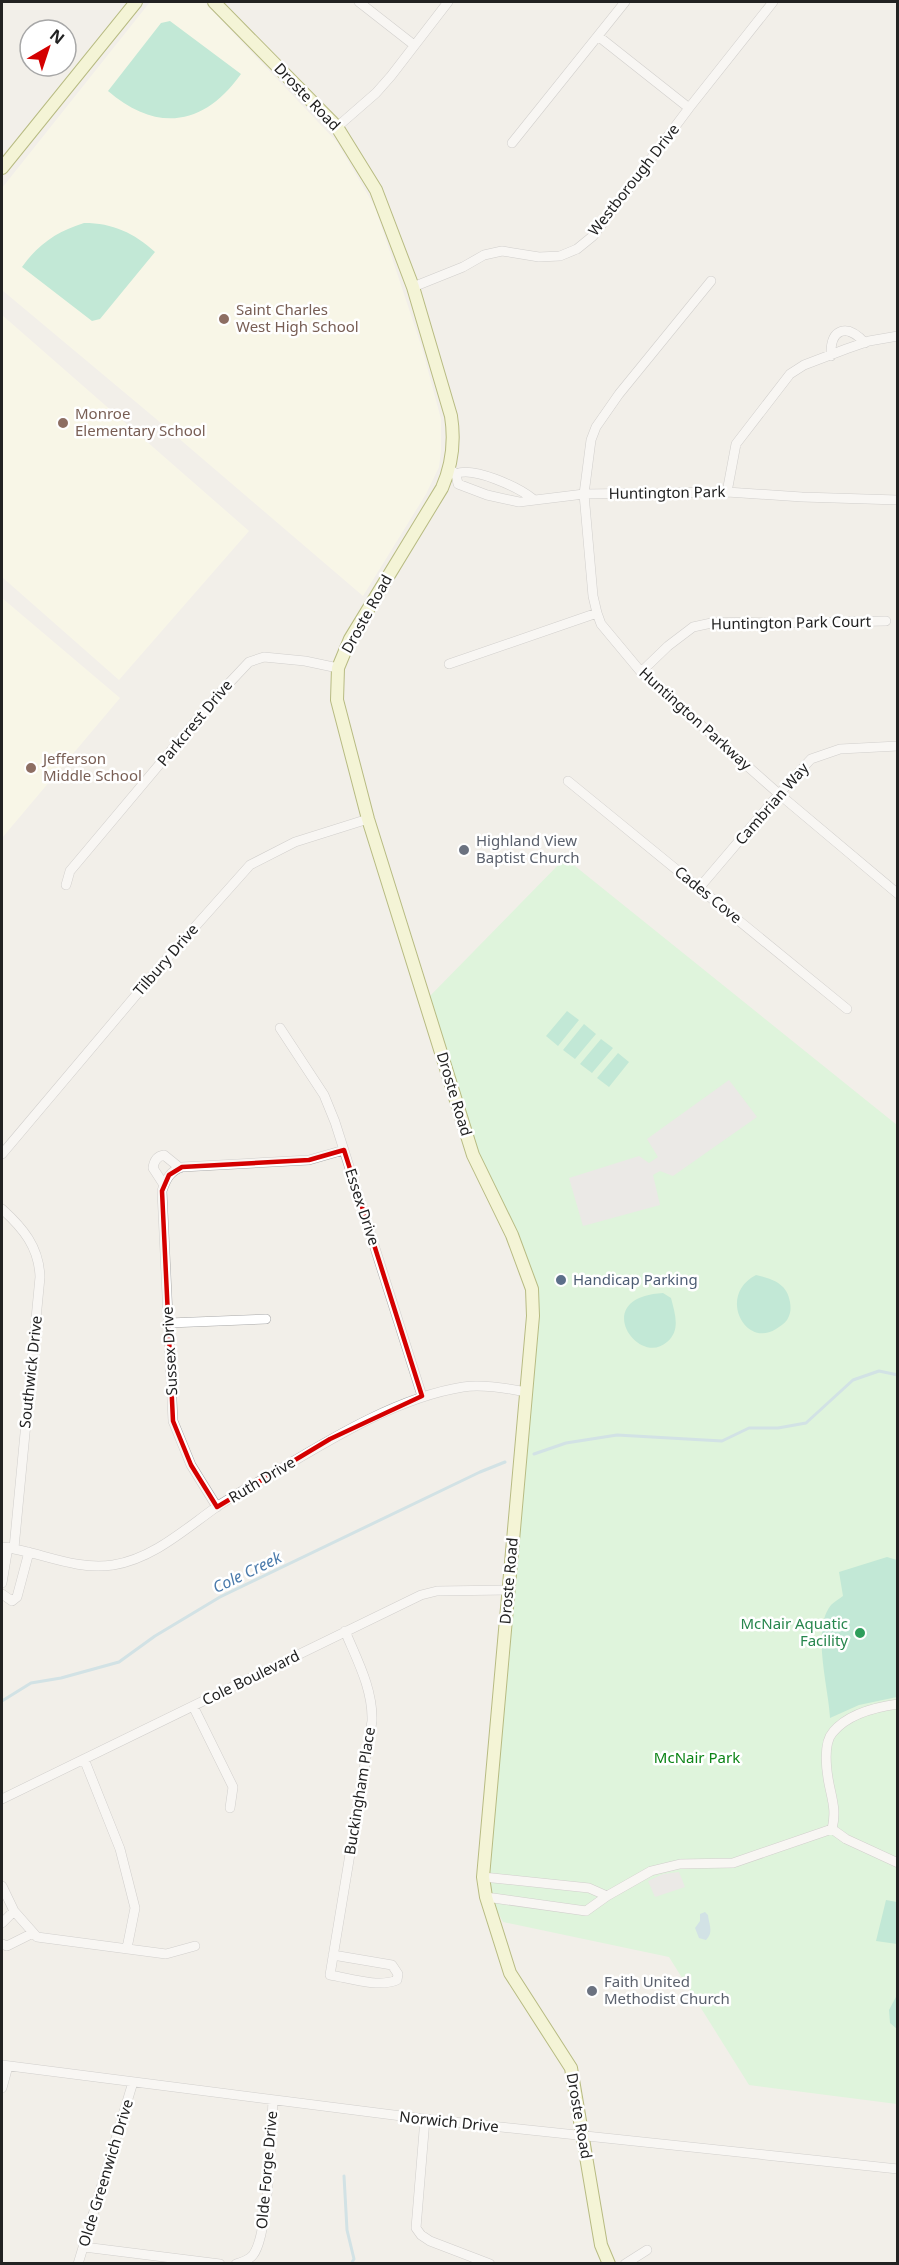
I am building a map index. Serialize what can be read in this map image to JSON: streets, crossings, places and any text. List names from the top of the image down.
{
  "streets": {
    "street": [
      "Droste Road",
      "Westborough Drive",
      "Huntington Park",
      "Huntington Park Court",
      "Huntington Parkway",
      "Parkcrest Drive",
      "Cambrian Way",
      "Cades Cove",
      "Tilbury Drive",
      "Essex Drive",
      "Sussex Drive",
      "Southwick Drive",
      "Ruth Drive",
      "Cole Boulevard",
      "Buckingham Place",
      "Norwich Drive",
      "Olde Forge Drive",
      "Olde Greenwich Drive"
    ]
  },
  "crossings": [
    ["Droste Road", "Westborough Drive"],
    ["Droste Road", "Huntington Park"],
    ["Droste Road", "Parkcrest Drive"],
    ["Droste Road", "Tilbury Drive"],
    ["Droste Road", "Ruth Drive"],
    ["Droste Road", "Cole Boulevard"],
    ["Droste Road", "Norwich Drive"],
    ["Huntington Park", "Huntington Parkway"],
    ["Huntington Park Court", "Huntington Parkway"],
    ["Huntington Parkway", "Cambrian Way"],
    ["Cambrian Way", "Cades Cove"],
    ["Essex Drive", "Sussex Drive"],
    ["Essex Drive", "Ruth Drive"],
    ["Sussex Drive", "Ruth Drive"],
    ["Southwick Drive", "Ruth Drive"],
    ["Cole Boulevard", "Buckingham Place"],
    ["Norwich Drive", "Olde Forge Drive"],
    ["Norwich Drive", "Olde Greenwich Drive"]
  ],
  "water": ["Cole Creek"],
  "parks": ["McNair Park"],
  "places": [
    "Saint Charles West High School",
    "Monroe Elementary School",
    "Jefferson Middle School",
    "Highland View Baptist Church",
    "Handicap Parking",
    "McNair Aquatic Facility",
    "Faith United Methodist Church"
  ],
  "north": "top right"
}
